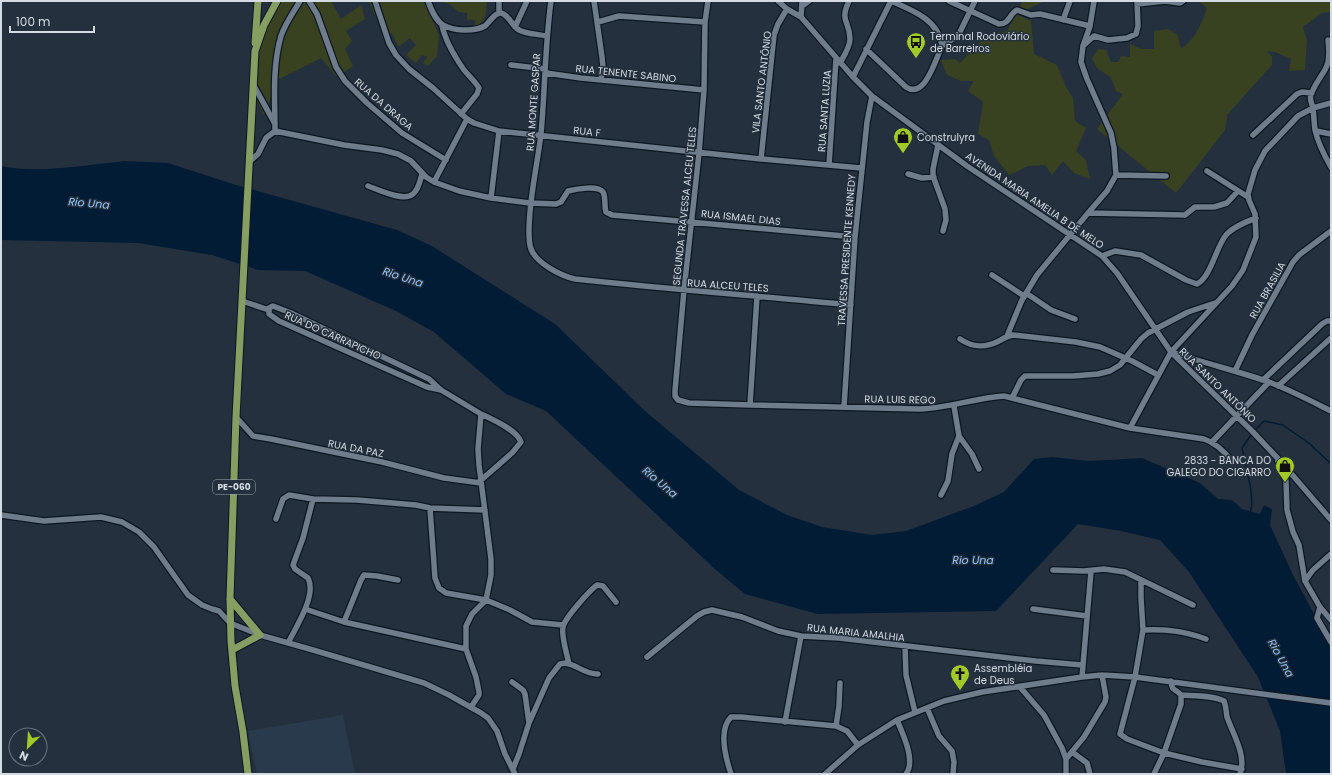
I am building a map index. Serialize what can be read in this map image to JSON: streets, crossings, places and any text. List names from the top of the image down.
{
  "streets": {
    "main road": ["PE-060"],
    "street": [
      "RUA TENENTE SABINO",
      "VILA SANTO ANTÔNIO",
      "RUA MONTE GASPAR",
      "RUA DA DRAGA",
      "RUA SANTA LUZIA",
      "RUA F",
      "AVENIDA MARIA AMELIA B DE MELO",
      "SEGUNDA TRAVESSA ALCEU TELES",
      "RUA ISMAEL DIAS",
      "TRAVESSA PRESIDENTE KENNEDY",
      "RUA ALCEU TELES",
      "RUA BRASILIA",
      "RUA DO CARRAPICHO",
      "RUA SANTO ANTÔNIO",
      "RUA LUIS REGO",
      "RUA DA PAZ",
      "RUA MARIA AMALHIA"
    ]
  },
  "crossings": [
    ["RUA TENENTE SABINO", "RUA MONTE GASPAR"],
    ["RUA TENENTE SABINO", "SEGUNDA TRAVESSA ALCEU TELES"],
    ["VILA SANTO ANTÔNIO", "RUA F"],
    ["VILA SANTO ANTÔNIO", "AVENIDA MARIA AMELIA B DE MELO"],
    ["RUA MONTE GASPAR", "RUA F"],
    ["RUA MONTE GASPAR", "RUA ISMAEL DIAS"],
    ["RUA MONTE GASPAR", "RUA ALCEU TELES"],
    ["RUA SANTA LUZIA", "RUA F"],
    ["RUA SANTA LUZIA", "AVENIDA MARIA AMELIA B DE MELO"],
    ["RUA F", "SEGUNDA TRAVESSA ALCEU TELES"],
    ["RUA F", "TRAVESSA PRESIDENTE KENNEDY"],
    ["AVENIDA MARIA AMELIA B DE MELO", "TRAVESSA PRESIDENTE KENNEDY"],
    ["AVENIDA MARIA AMELIA B DE MELO", "RUA SANTO ANTÔNIO"],
    ["SEGUNDA TRAVESSA ALCEU TELES", "RUA ISMAEL DIAS"],
    ["SEGUNDA TRAVESSA ALCEU TELES", "RUA ALCEU TELES"],
    ["SEGUNDA TRAVESSA ALCEU TELES", "RUA LUIS REGO"],
    ["RUA ISMAEL DIAS", "TRAVESSA PRESIDENTE KENNEDY"],
    ["TRAVESSA PRESIDENTE KENNEDY", "RUA ALCEU TELES"],
    ["TRAVESSA PRESIDENTE KENNEDY", "RUA LUIS REGO"],
    ["RUA DA PAZ", "PE-060"]
  ],
  "water": ["Rio Una"],
  "places": {
    "bus stop": ["Terminal Rodoviário de Barreiros"],
    "shop": ["Construlyra", "2833 - BANCA DO GALEGO DO CIGARRO"],
    "church": ["Assembléia de Deus"]
  },
  "scale_bar": "100 m",
  "north": "bottom left"
}
